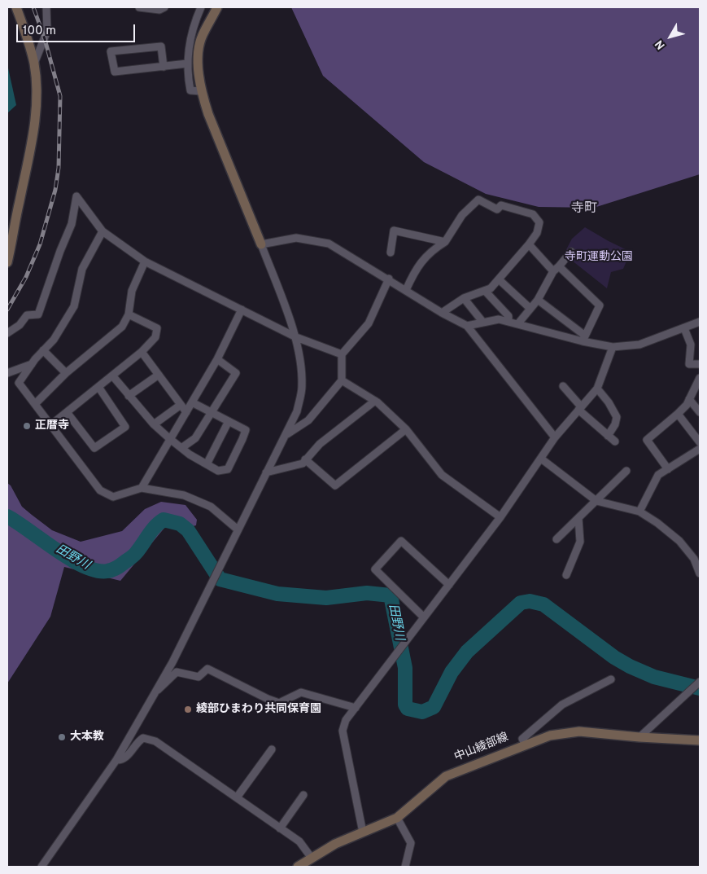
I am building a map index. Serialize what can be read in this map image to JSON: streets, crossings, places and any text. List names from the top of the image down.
{
  "streets": {
    "main road": ["中山綾部線"]
  },
  "districts": ["寺町"],
  "water": ["田野川"],
  "parks": ["寺町運動公園"],
  "places": ["正暦寺", "綾部ひまわり共同保育園", "大本教"],
  "scale_bar": "100 m",
  "north": "bottom left"
}
